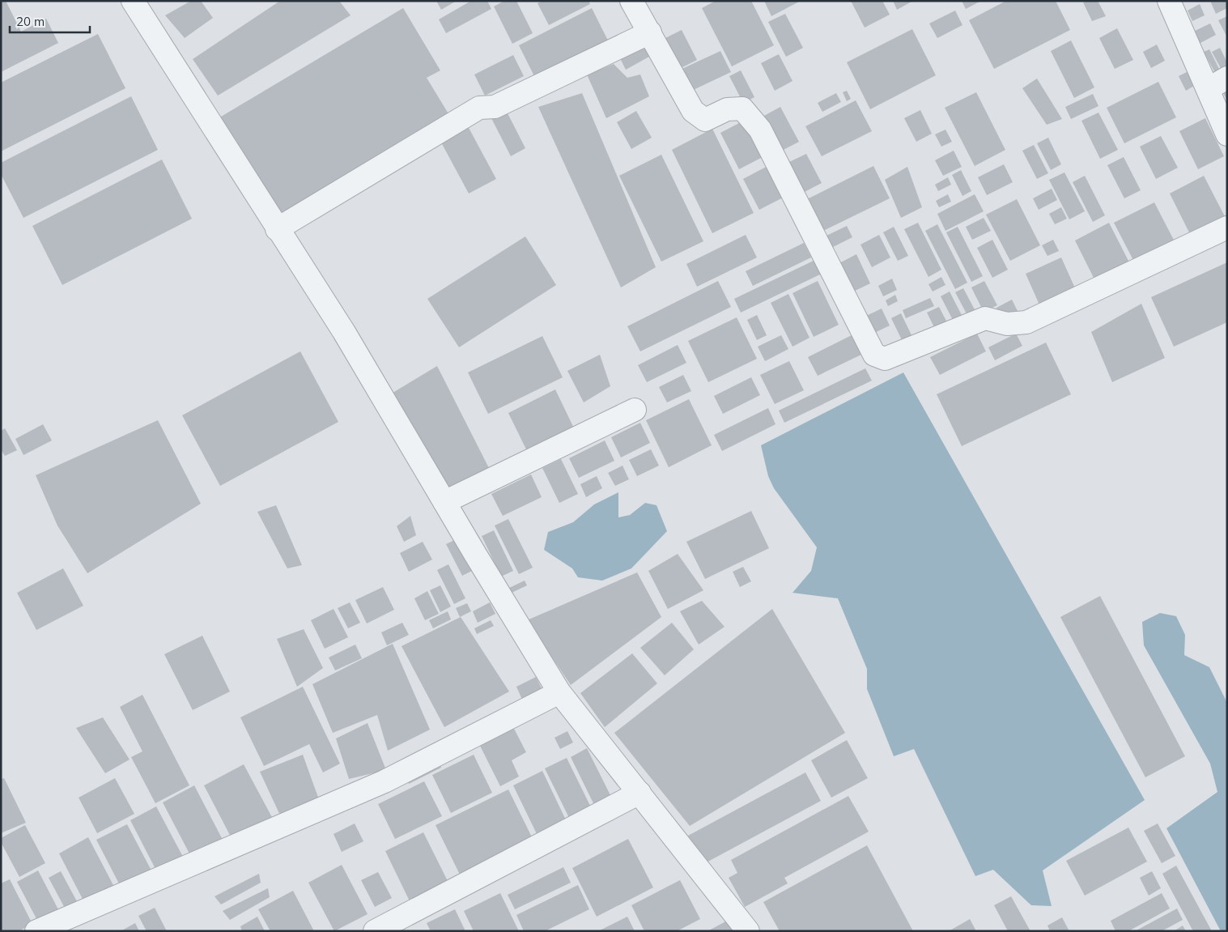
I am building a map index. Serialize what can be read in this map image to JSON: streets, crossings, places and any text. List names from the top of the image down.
{
  "scale_bar": "20 m"
}
